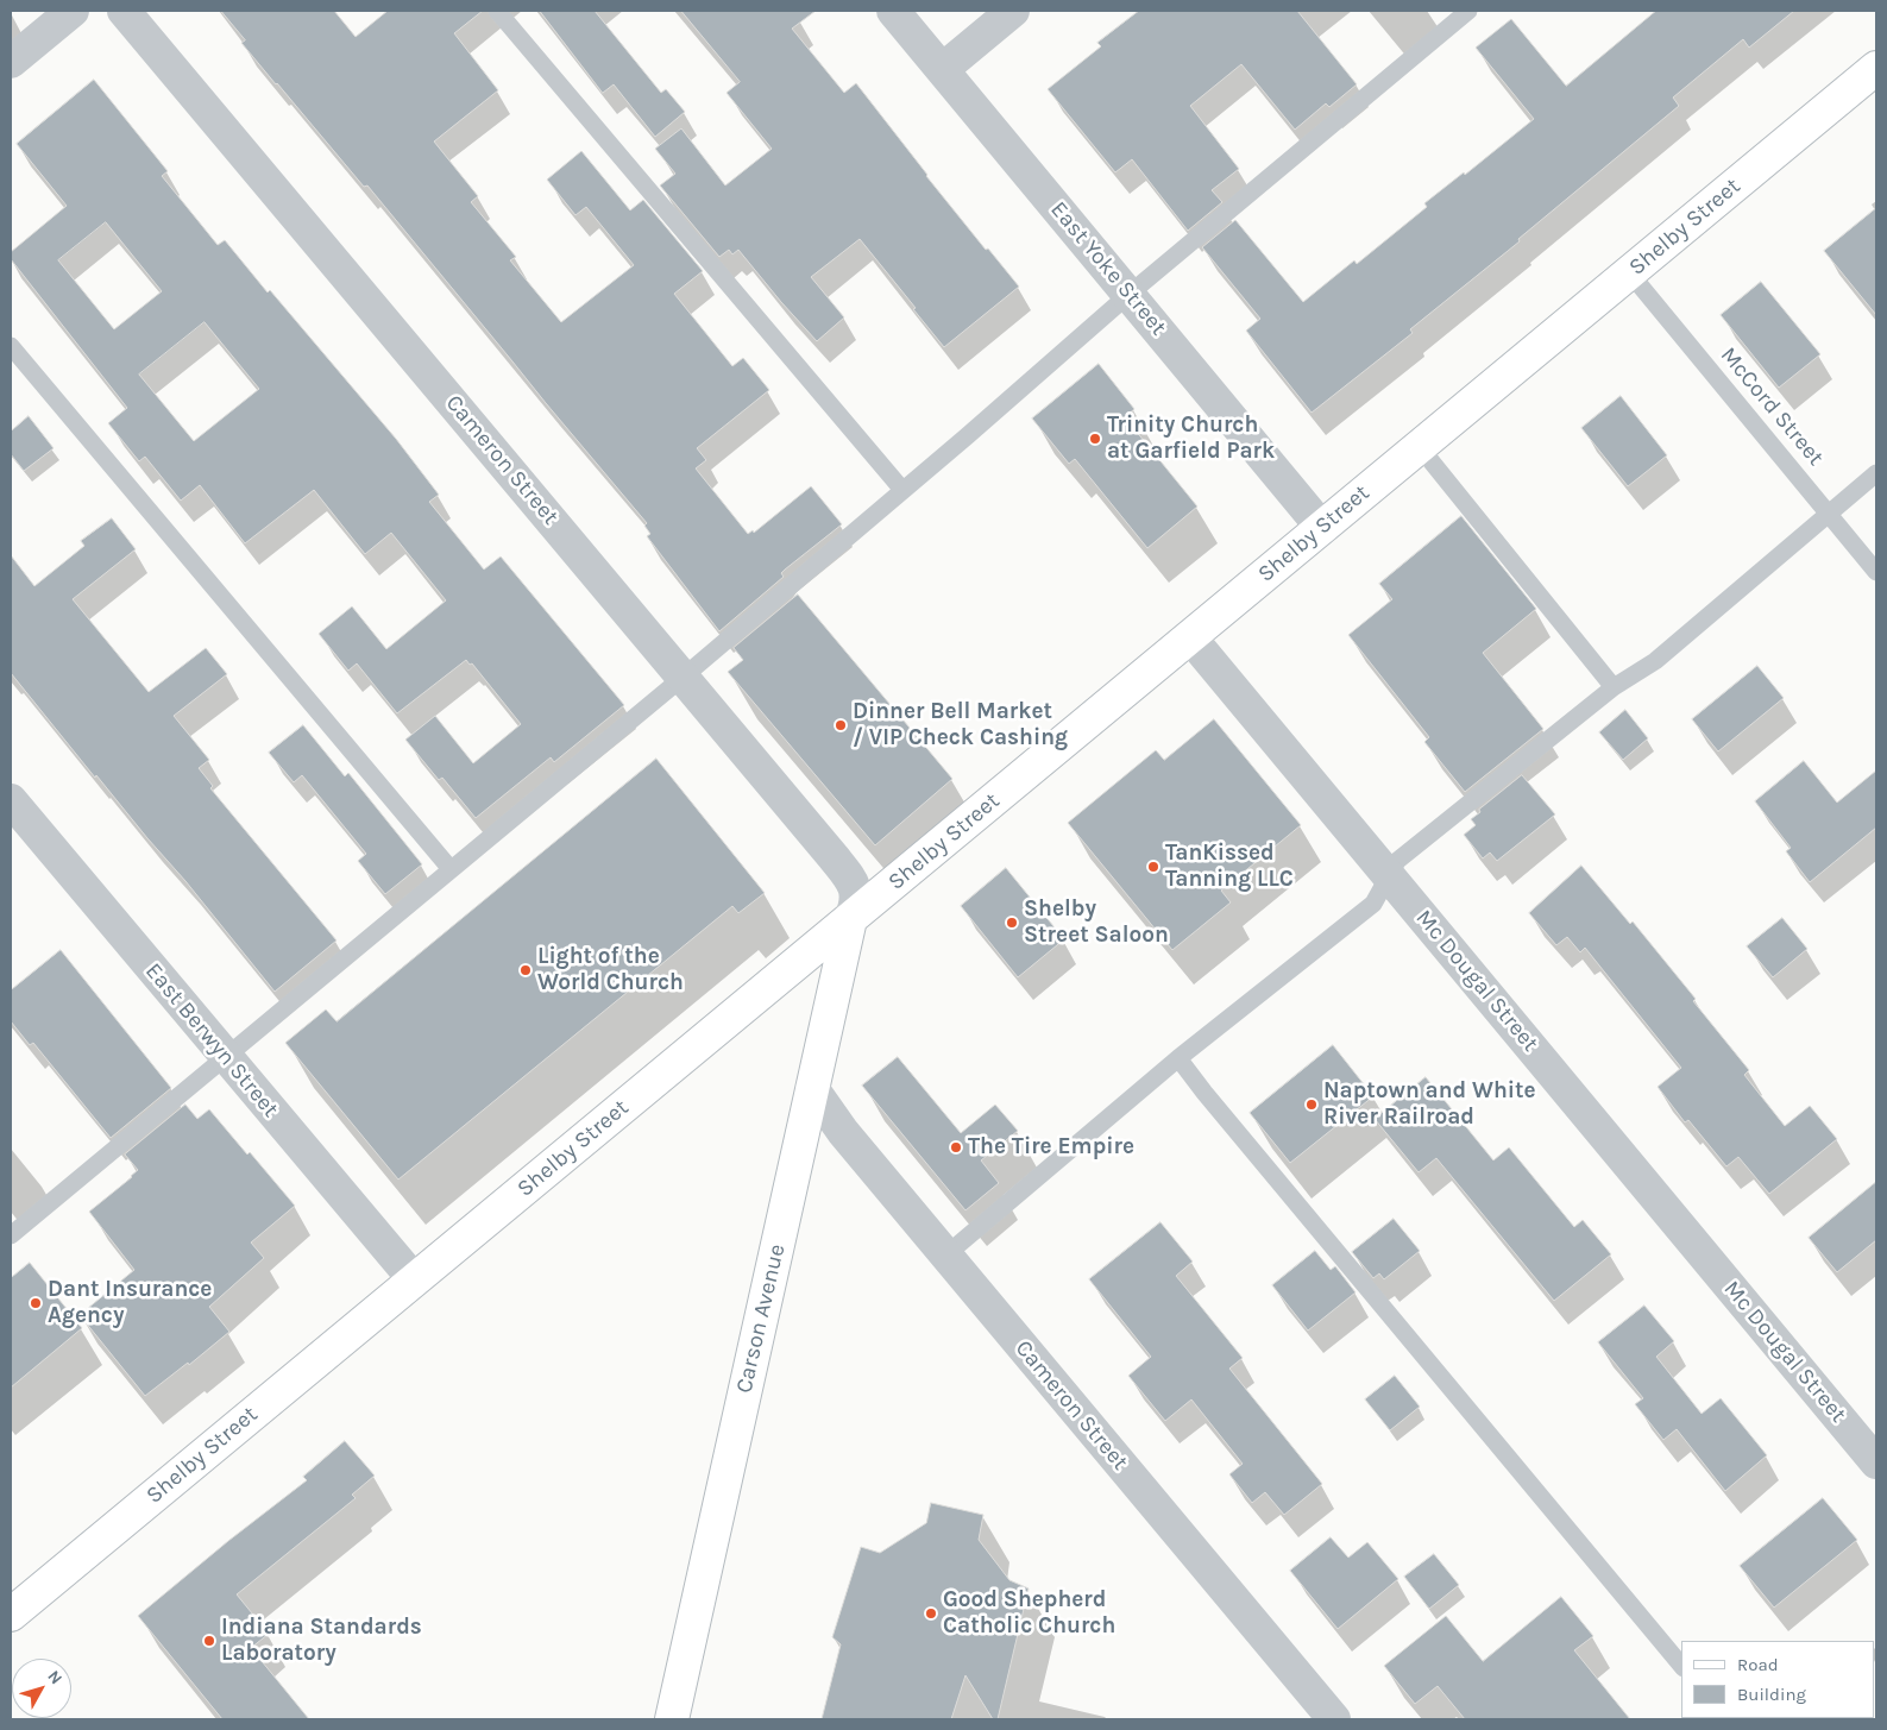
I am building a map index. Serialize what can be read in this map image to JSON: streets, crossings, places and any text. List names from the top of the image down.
{
  "streets": {
    "main road": ["Shelby Street", "Carson Avenue"],
    "street": [
      "East Yoke Street",
      "Cameron Street",
      "Mc Dougal Street",
      "East Berwyn Street"
    ],
    "lane": ["McCord Street"]
  },
  "crossings": [
    ["Shelby Street", "East Yoke Street"],
    ["Shelby Street", "McCord Street"],
    ["Shelby Street", "Cameron Street"],
    ["Shelby Street", "Mc Dougal Street"],
    ["Shelby Street", "East Berwyn Street"],
    ["Shelby Street", "Carson Avenue"],
    ["Cameron Street", "Carson Avenue"]
  ],
  "places": [
    "Trinity Church at Garfield Park",
    "Dinner Bell Market / VIP Check Cashing",
    "TanKissed Tanning LLC",
    "Shelby Street Saloon",
    "Light of the World Church",
    "Naptown and White River Railroad",
    "The Tire Empire",
    "Dant Insurance Agency",
    "Good Shepherd Catholic Church",
    "Indiana Standards Laboratory"
  ],
  "legend": ["Road", "Building"],
  "north": "top right"
}
